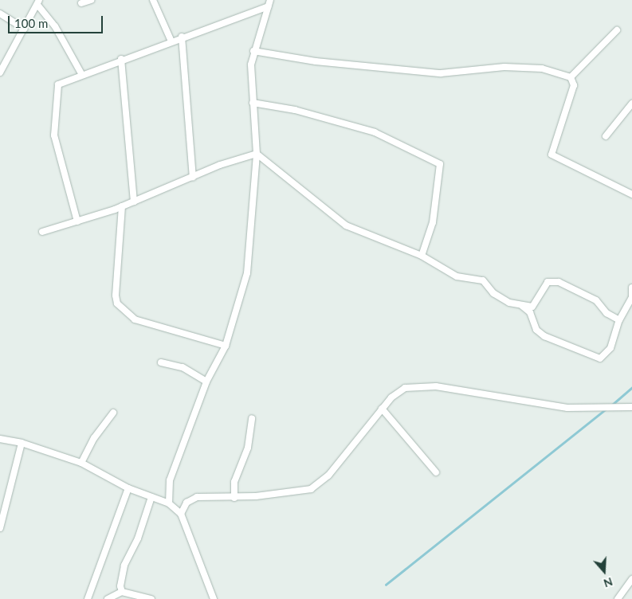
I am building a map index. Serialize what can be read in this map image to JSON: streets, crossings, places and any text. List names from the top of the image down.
{
  "scale_bar": "100 m",
  "north": "bottom"
}
